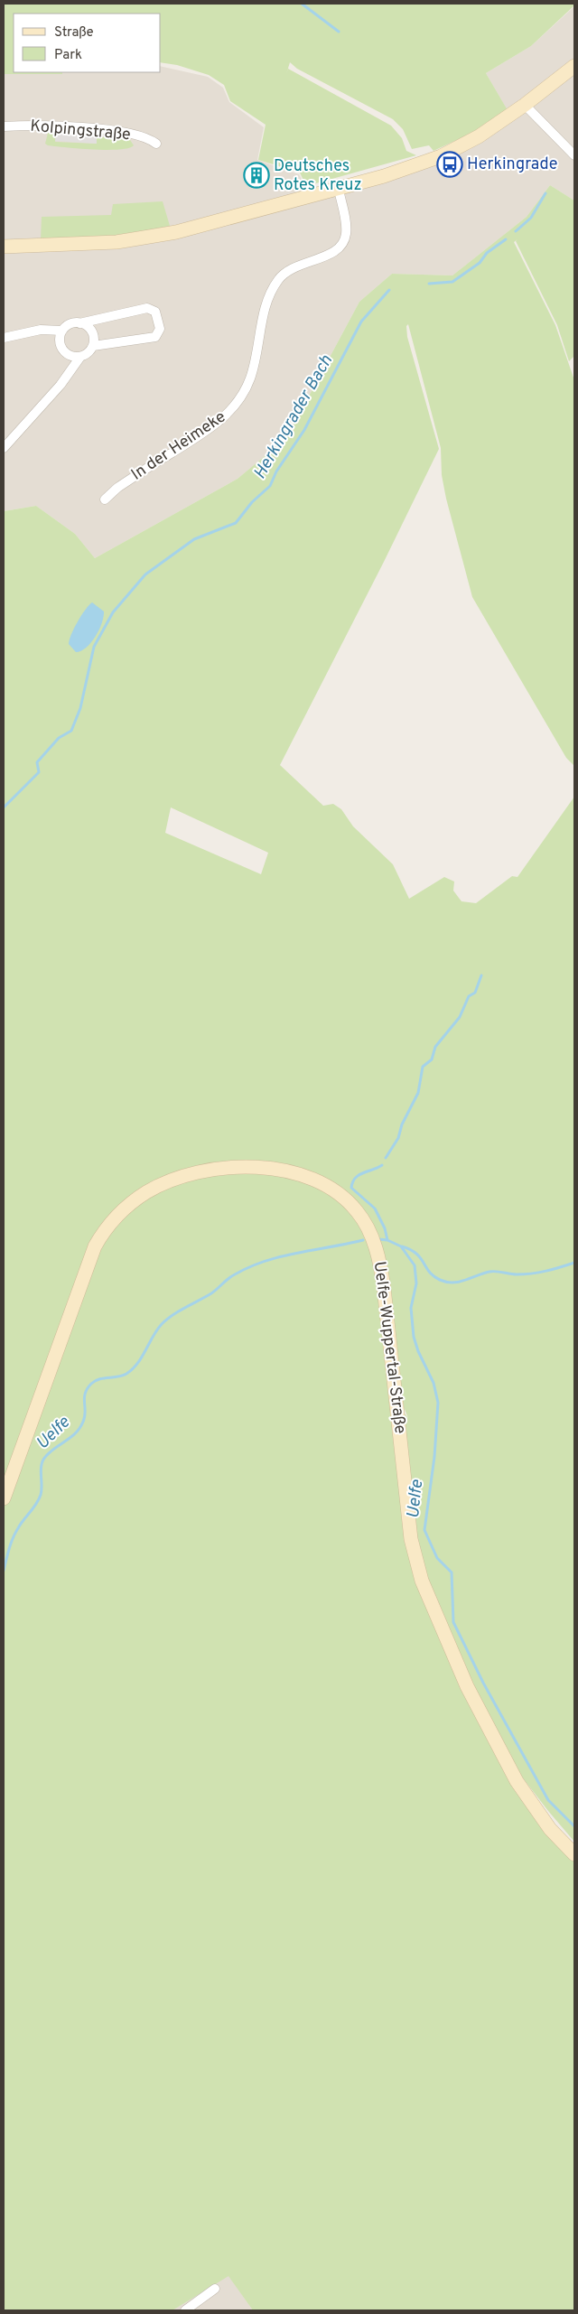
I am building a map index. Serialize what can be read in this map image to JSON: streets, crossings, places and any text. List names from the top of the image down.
{
  "streets": {
    "main road": ["Uelfe-Wuppertal-Straße"],
    "street": ["Kolpingstraße", "In der Heimeke"]
  },
  "water": ["Herkingrader Bach", "Uelfe"],
  "places": {
    "bus stop": ["Herkingrade"],
    "building": ["Deutsches Rotes Kreuz"]
  },
  "legend": ["Straße", "Park"]
}
